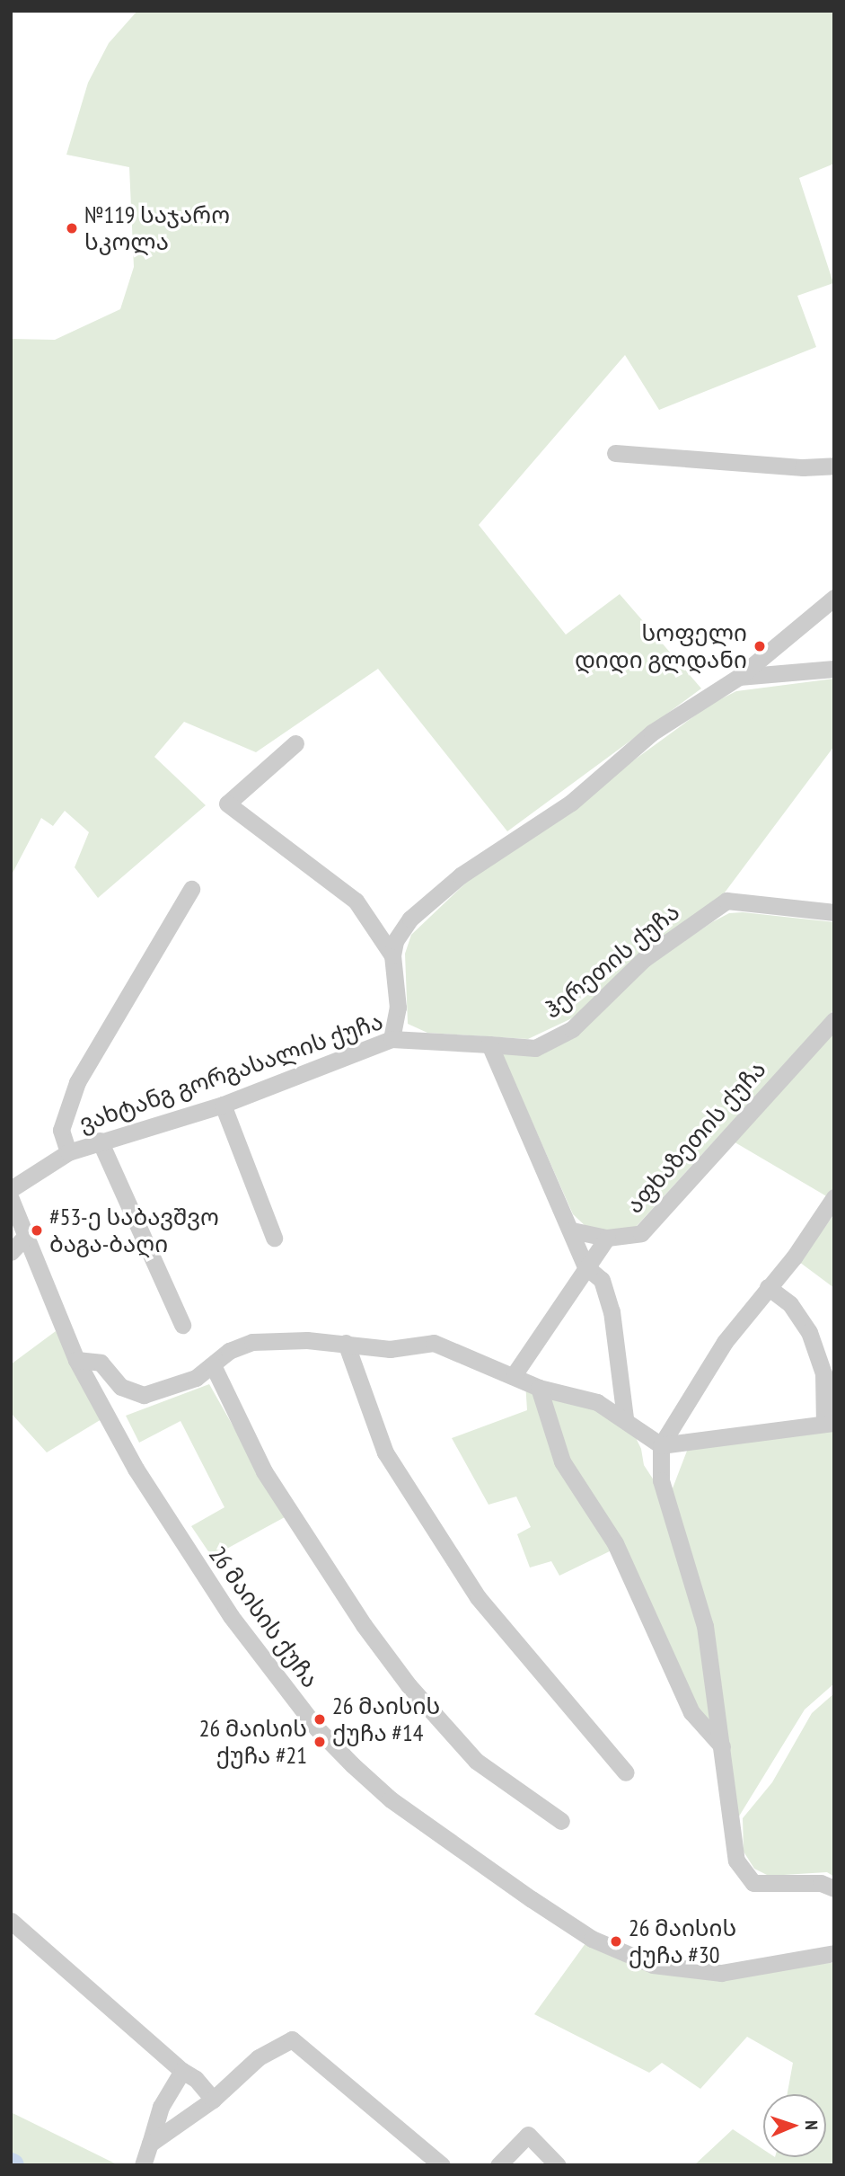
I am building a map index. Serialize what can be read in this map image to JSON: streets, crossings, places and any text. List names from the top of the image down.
{
  "streets": {
    "street": [
      "ჰერეთის ქუჩა",
      "ვახტანგ გორგასალის ქუჩა",
      "აფხაზეთის ქუჩა",
      "26 მაისის ქუჩა"
    ]
  },
  "crossings": [
    ["ჰერეთის ქუჩა", "ვახტანგ გორგასალის ქუჩა"]
  ],
  "places": [
    "№119 საჯარო სკოლა",
    "სოფელი დიდი გლდანი",
    "#53-ე საბავშვო ბაგა-ბაღი",
    "26 მაისის ქუჩა #14",
    "26 მაისის ქუჩა #21",
    "26 მაისის ქუჩა #30"
  ],
  "north": "right"
}
